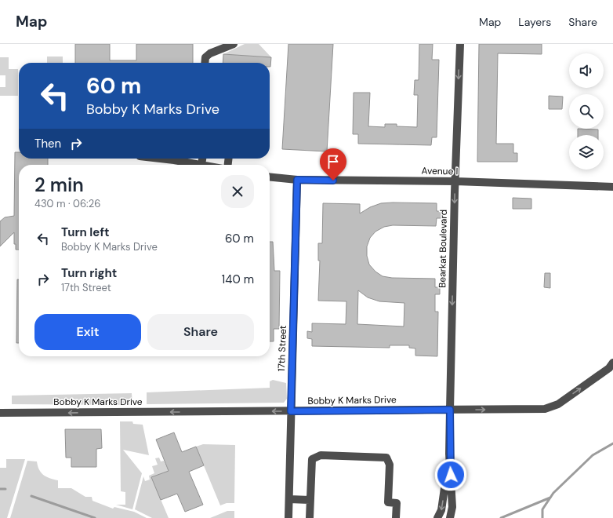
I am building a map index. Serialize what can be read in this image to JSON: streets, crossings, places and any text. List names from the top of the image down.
{
  "streets": {
    "street": [
      "Avenue I",
      "Bearkat Boulevard",
      "17th Street",
      "Bobby K Marks Drive"
    ]
  },
  "crossings": [
    ["Avenue I", "Bearkat Boulevard"],
    ["Avenue I", "17th Street"],
    ["Bearkat Boulevard", "Bobby K Marks Drive"],
    ["17th Street", "Bobby K Marks Drive"]
  ],
  "one_way": ["Bearkat Boulevard"],
  "page": {
    "header": "Map",
    "nav": ["Map", "Layers", "Share"],
    "turn": ["60 m", "Bobby K Marks Drive"],
    "then": "Then",
    "heading": ["2 min", "430 m · 06:26"],
    "list": [
      {
        "name": "Turn left",
        "note": "Bobby K Marks Drive",
        "value": "60 m"
      },
      {
        "name": "Turn right",
        "note": "17th Street",
        "value": "140 m"
      }
    ],
    "buttons": ["Exit", "Share"]
  }
}
